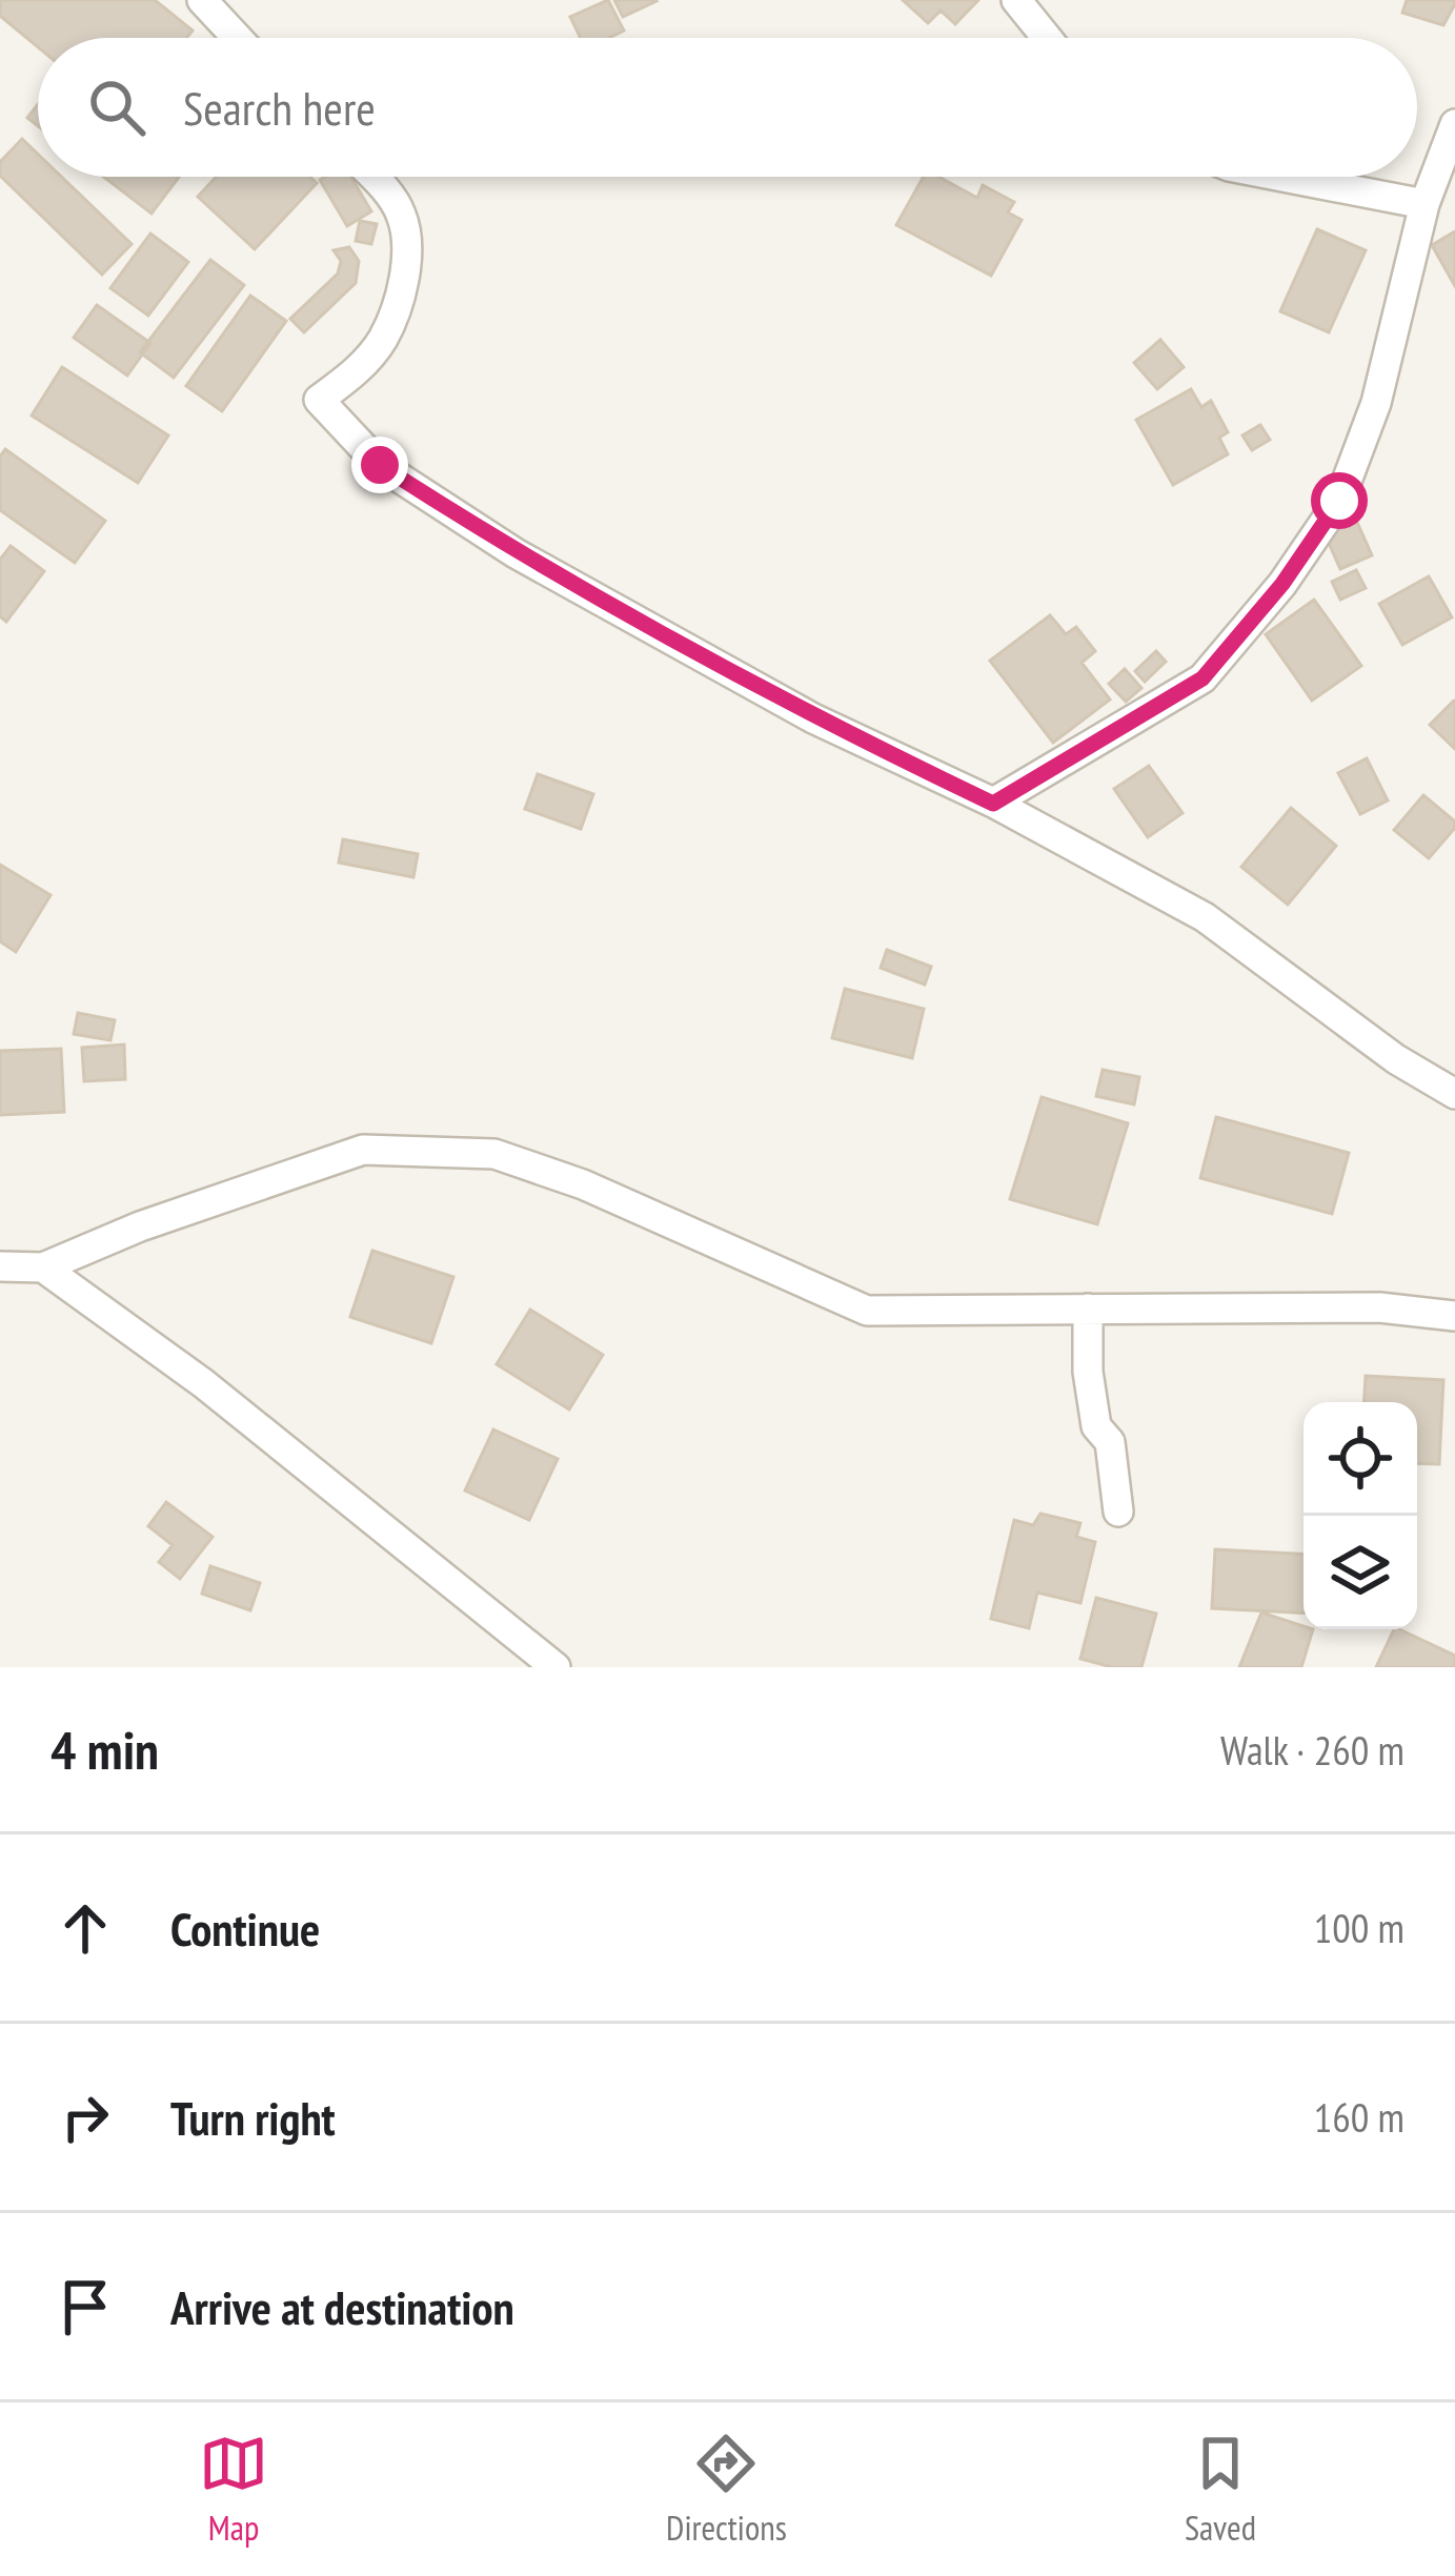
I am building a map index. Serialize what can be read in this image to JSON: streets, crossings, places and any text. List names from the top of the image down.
{
  "page": {
    "search": "Search here",
    "heading": ["4 min", "Walk · 260 m"],
    "list": [
      ["Continue", "100 m"],
      ["Turn right", "160 m"],
      "Arrive at destination"
    ],
    "nav": ["Map", "Directions", "Saved"]
  }
}
